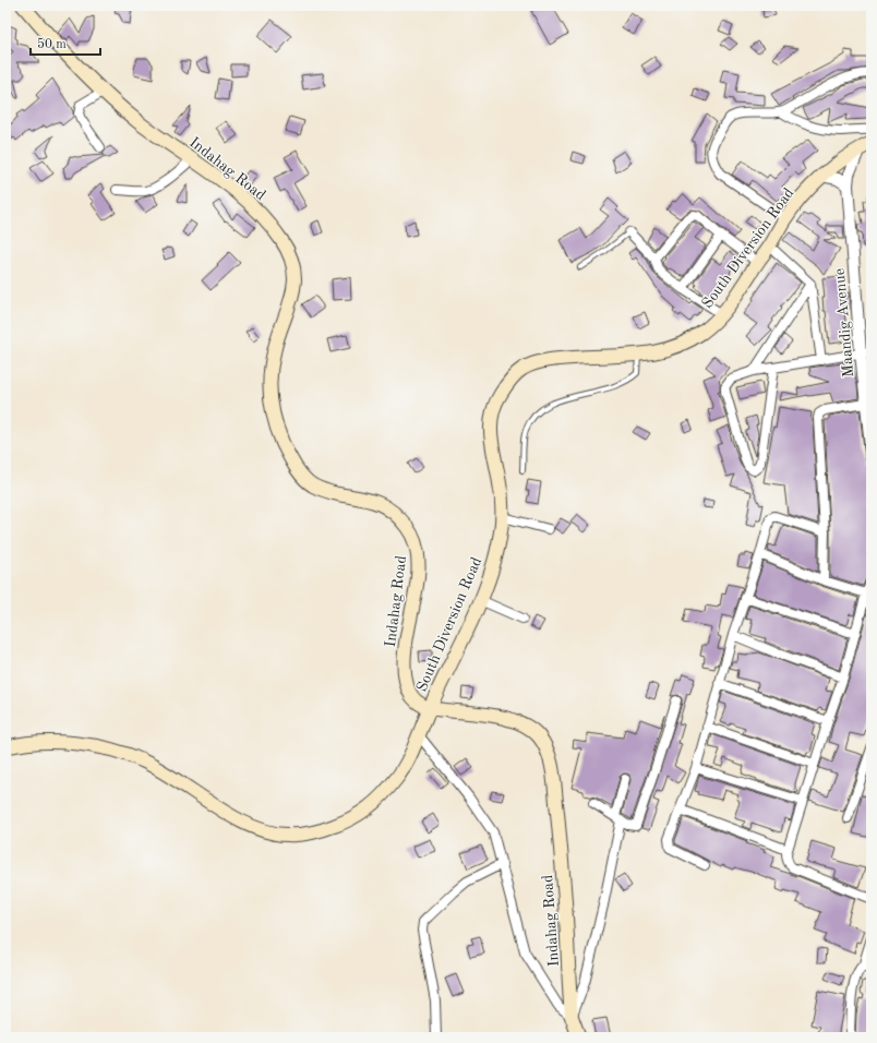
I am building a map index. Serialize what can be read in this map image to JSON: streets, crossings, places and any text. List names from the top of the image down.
{
  "streets": {
    "main road": ["Indahag Road", "South Diversion Road"],
    "street": ["Maandig Avenue"]
  },
  "crossings": [
    ["Indahag Road", "South Diversion Road"],
    ["South Diversion Road", "Maandig Avenue"]
  ],
  "scale_bar": "50 m"
}
